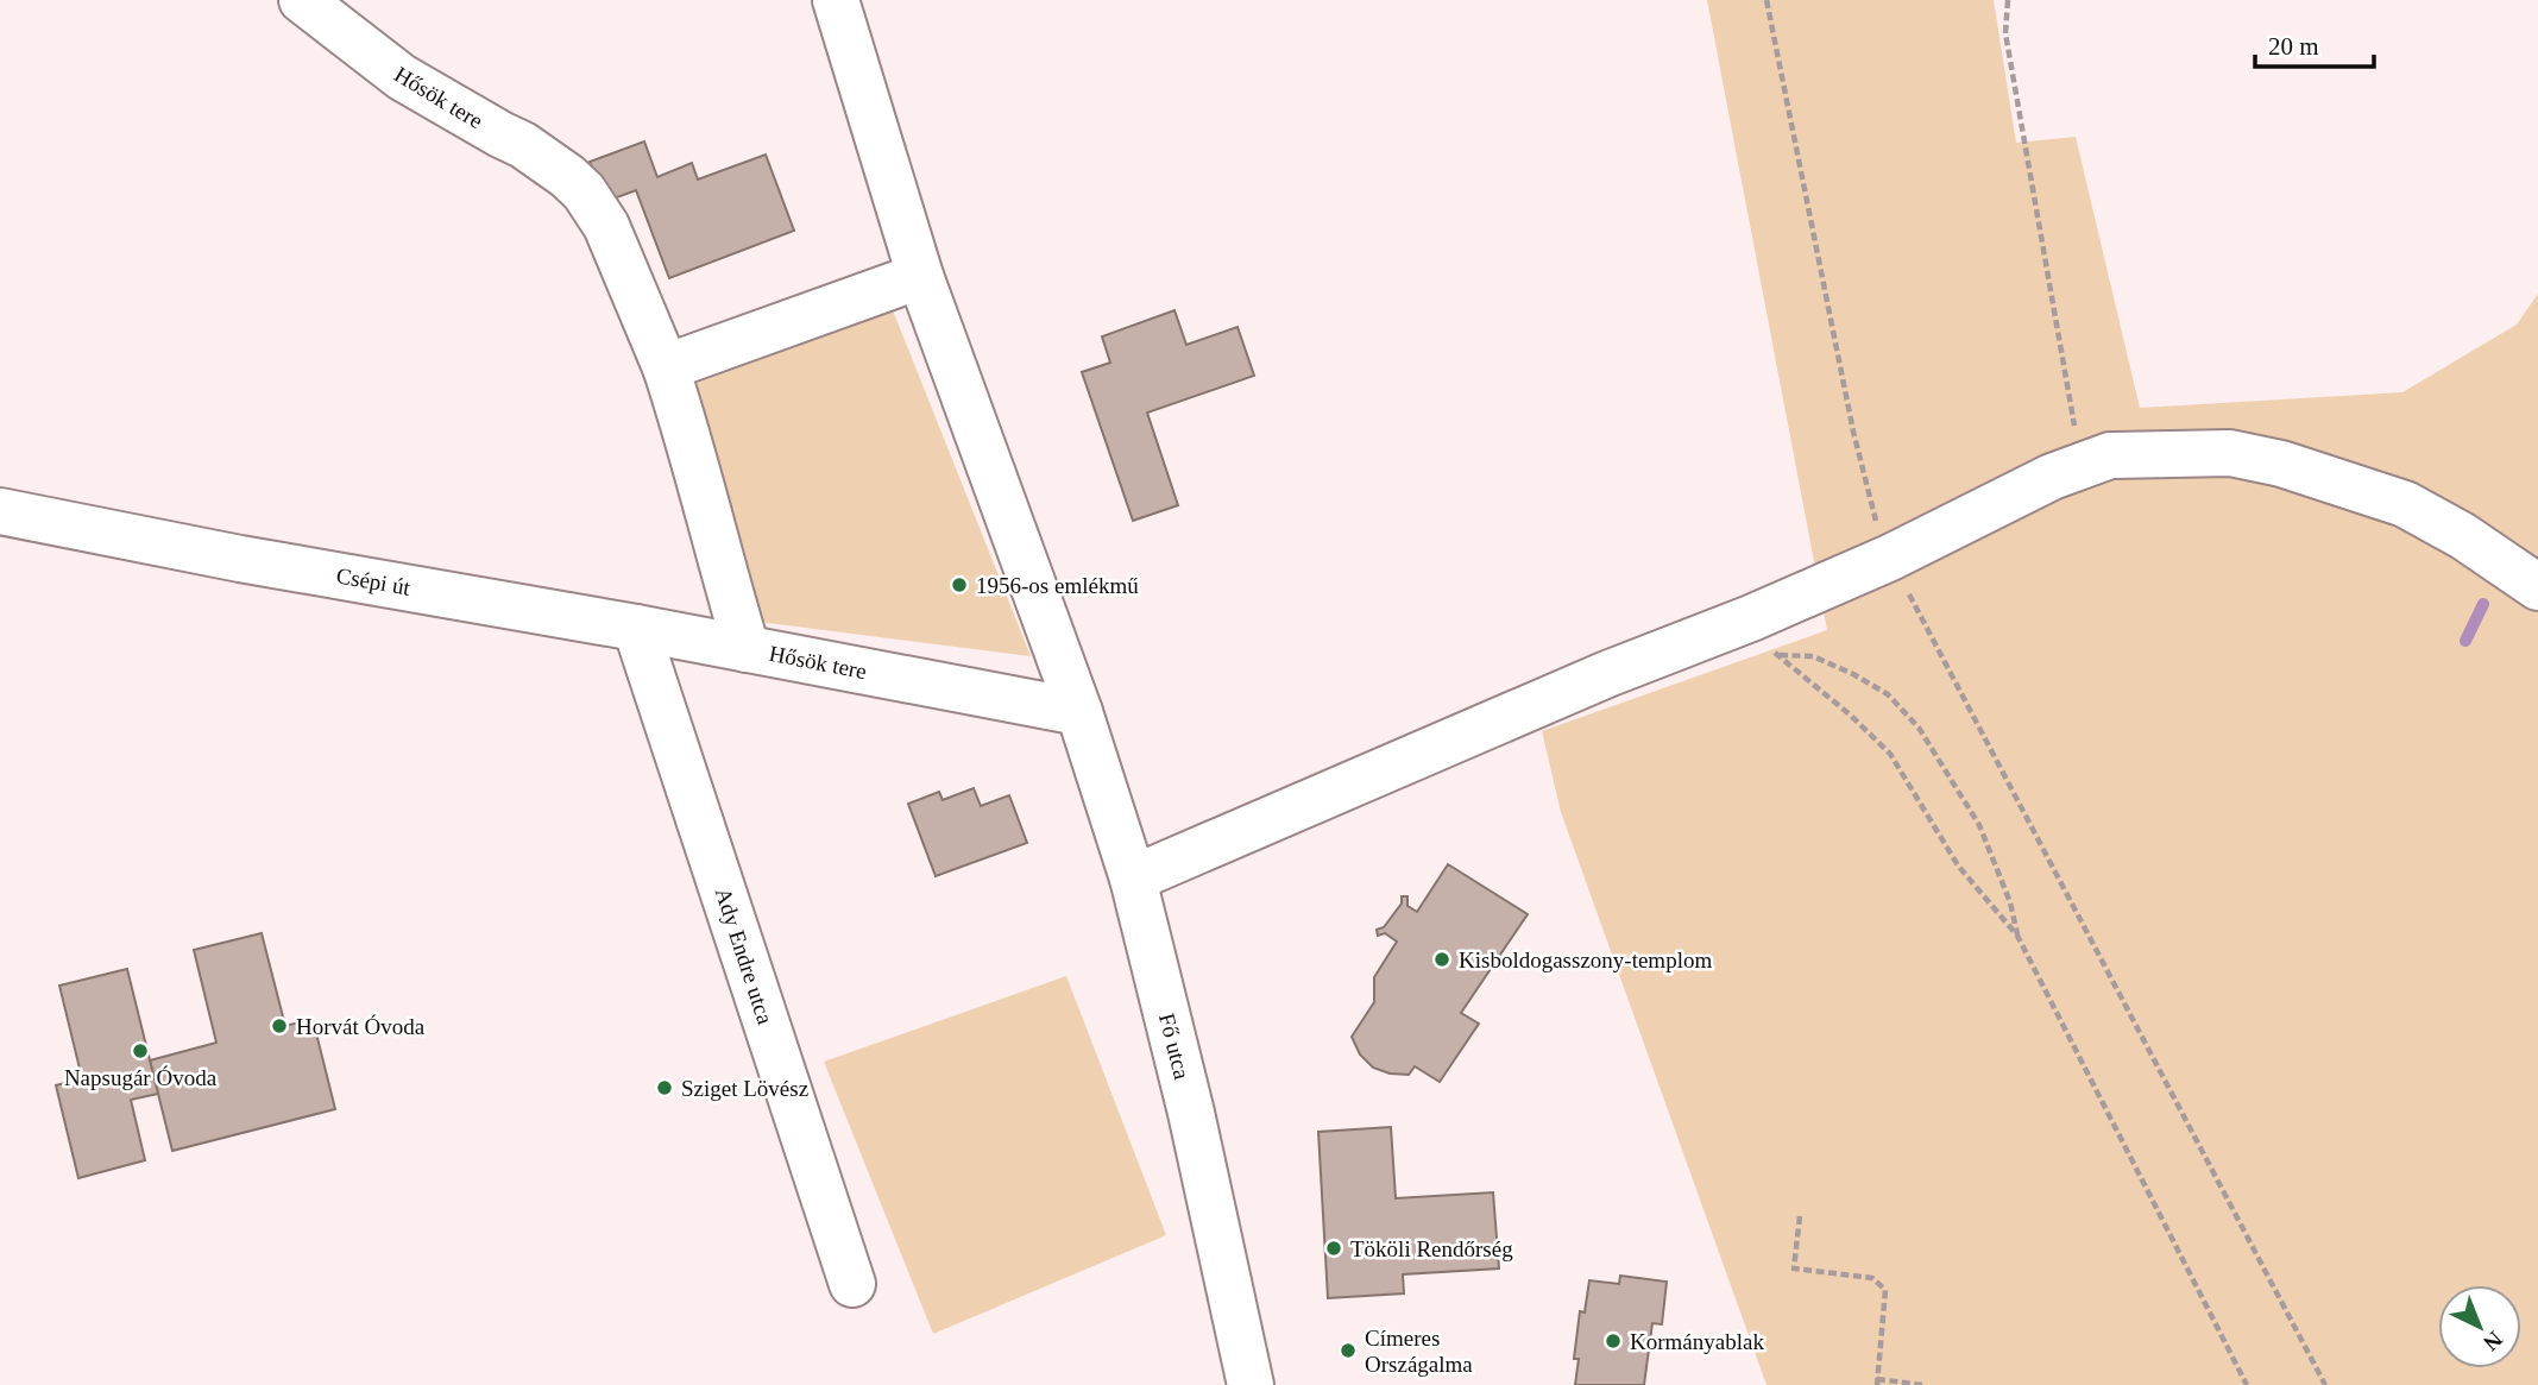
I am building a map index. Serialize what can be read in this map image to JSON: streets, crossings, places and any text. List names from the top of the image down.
{
  "streets": {
    "street": [
      "Hősök tere",
      "Csépi út",
      "Ady Endre utca",
      "Fő utca"
    ]
  },
  "crossings": [
    ["Hősök tere", "Csépi út"],
    ["Hősök tere", "Fő utca"],
    ["Csépi út", "Ady Endre utca"]
  ],
  "places": [
    "1956-os emlékmű",
    "Kisboldogasszony-templom",
    "Horvát Óvoda",
    "Napsugár Óvoda",
    "Sziget Lövész",
    "Tököli Rendőrség",
    "Kormányablak",
    "Címeres Országalma"
  ],
  "scale_bar": "20 m",
  "north": "bottom right"
}
